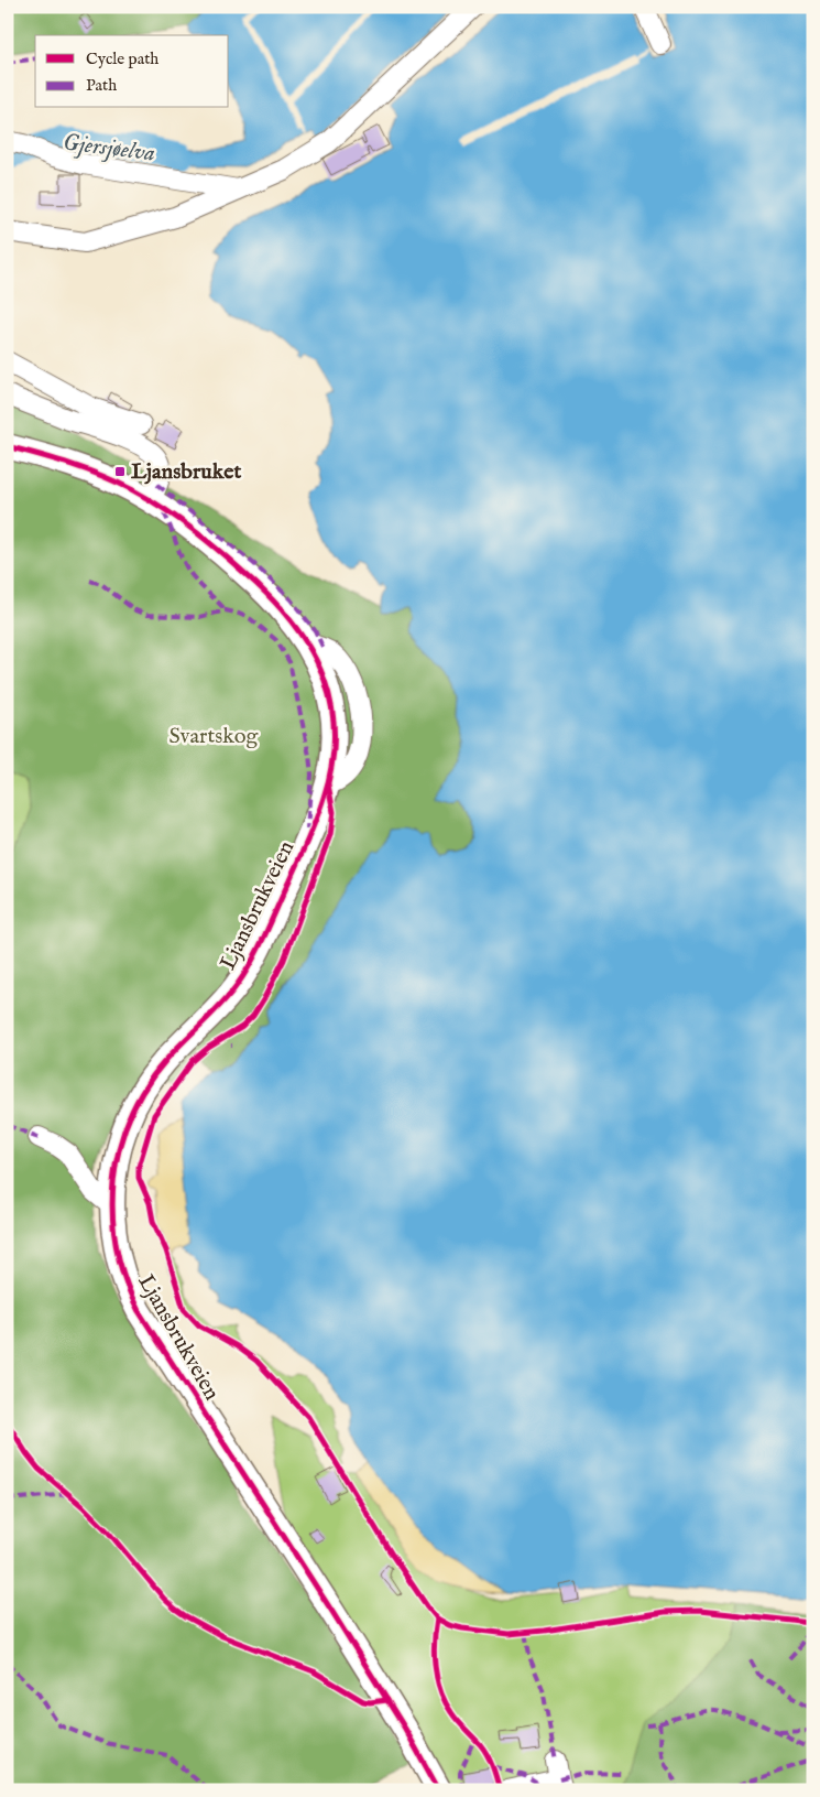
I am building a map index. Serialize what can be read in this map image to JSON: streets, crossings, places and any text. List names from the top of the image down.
{
  "streets": {
    "main road": ["Ljansbrukveien"]
  },
  "water": ["Gjersjøelva"],
  "parks": ["Svartskog"],
  "places": {
    "transit": ["Ljansbruket"]
  },
  "legend": ["Cycle path", "Path"]
}
